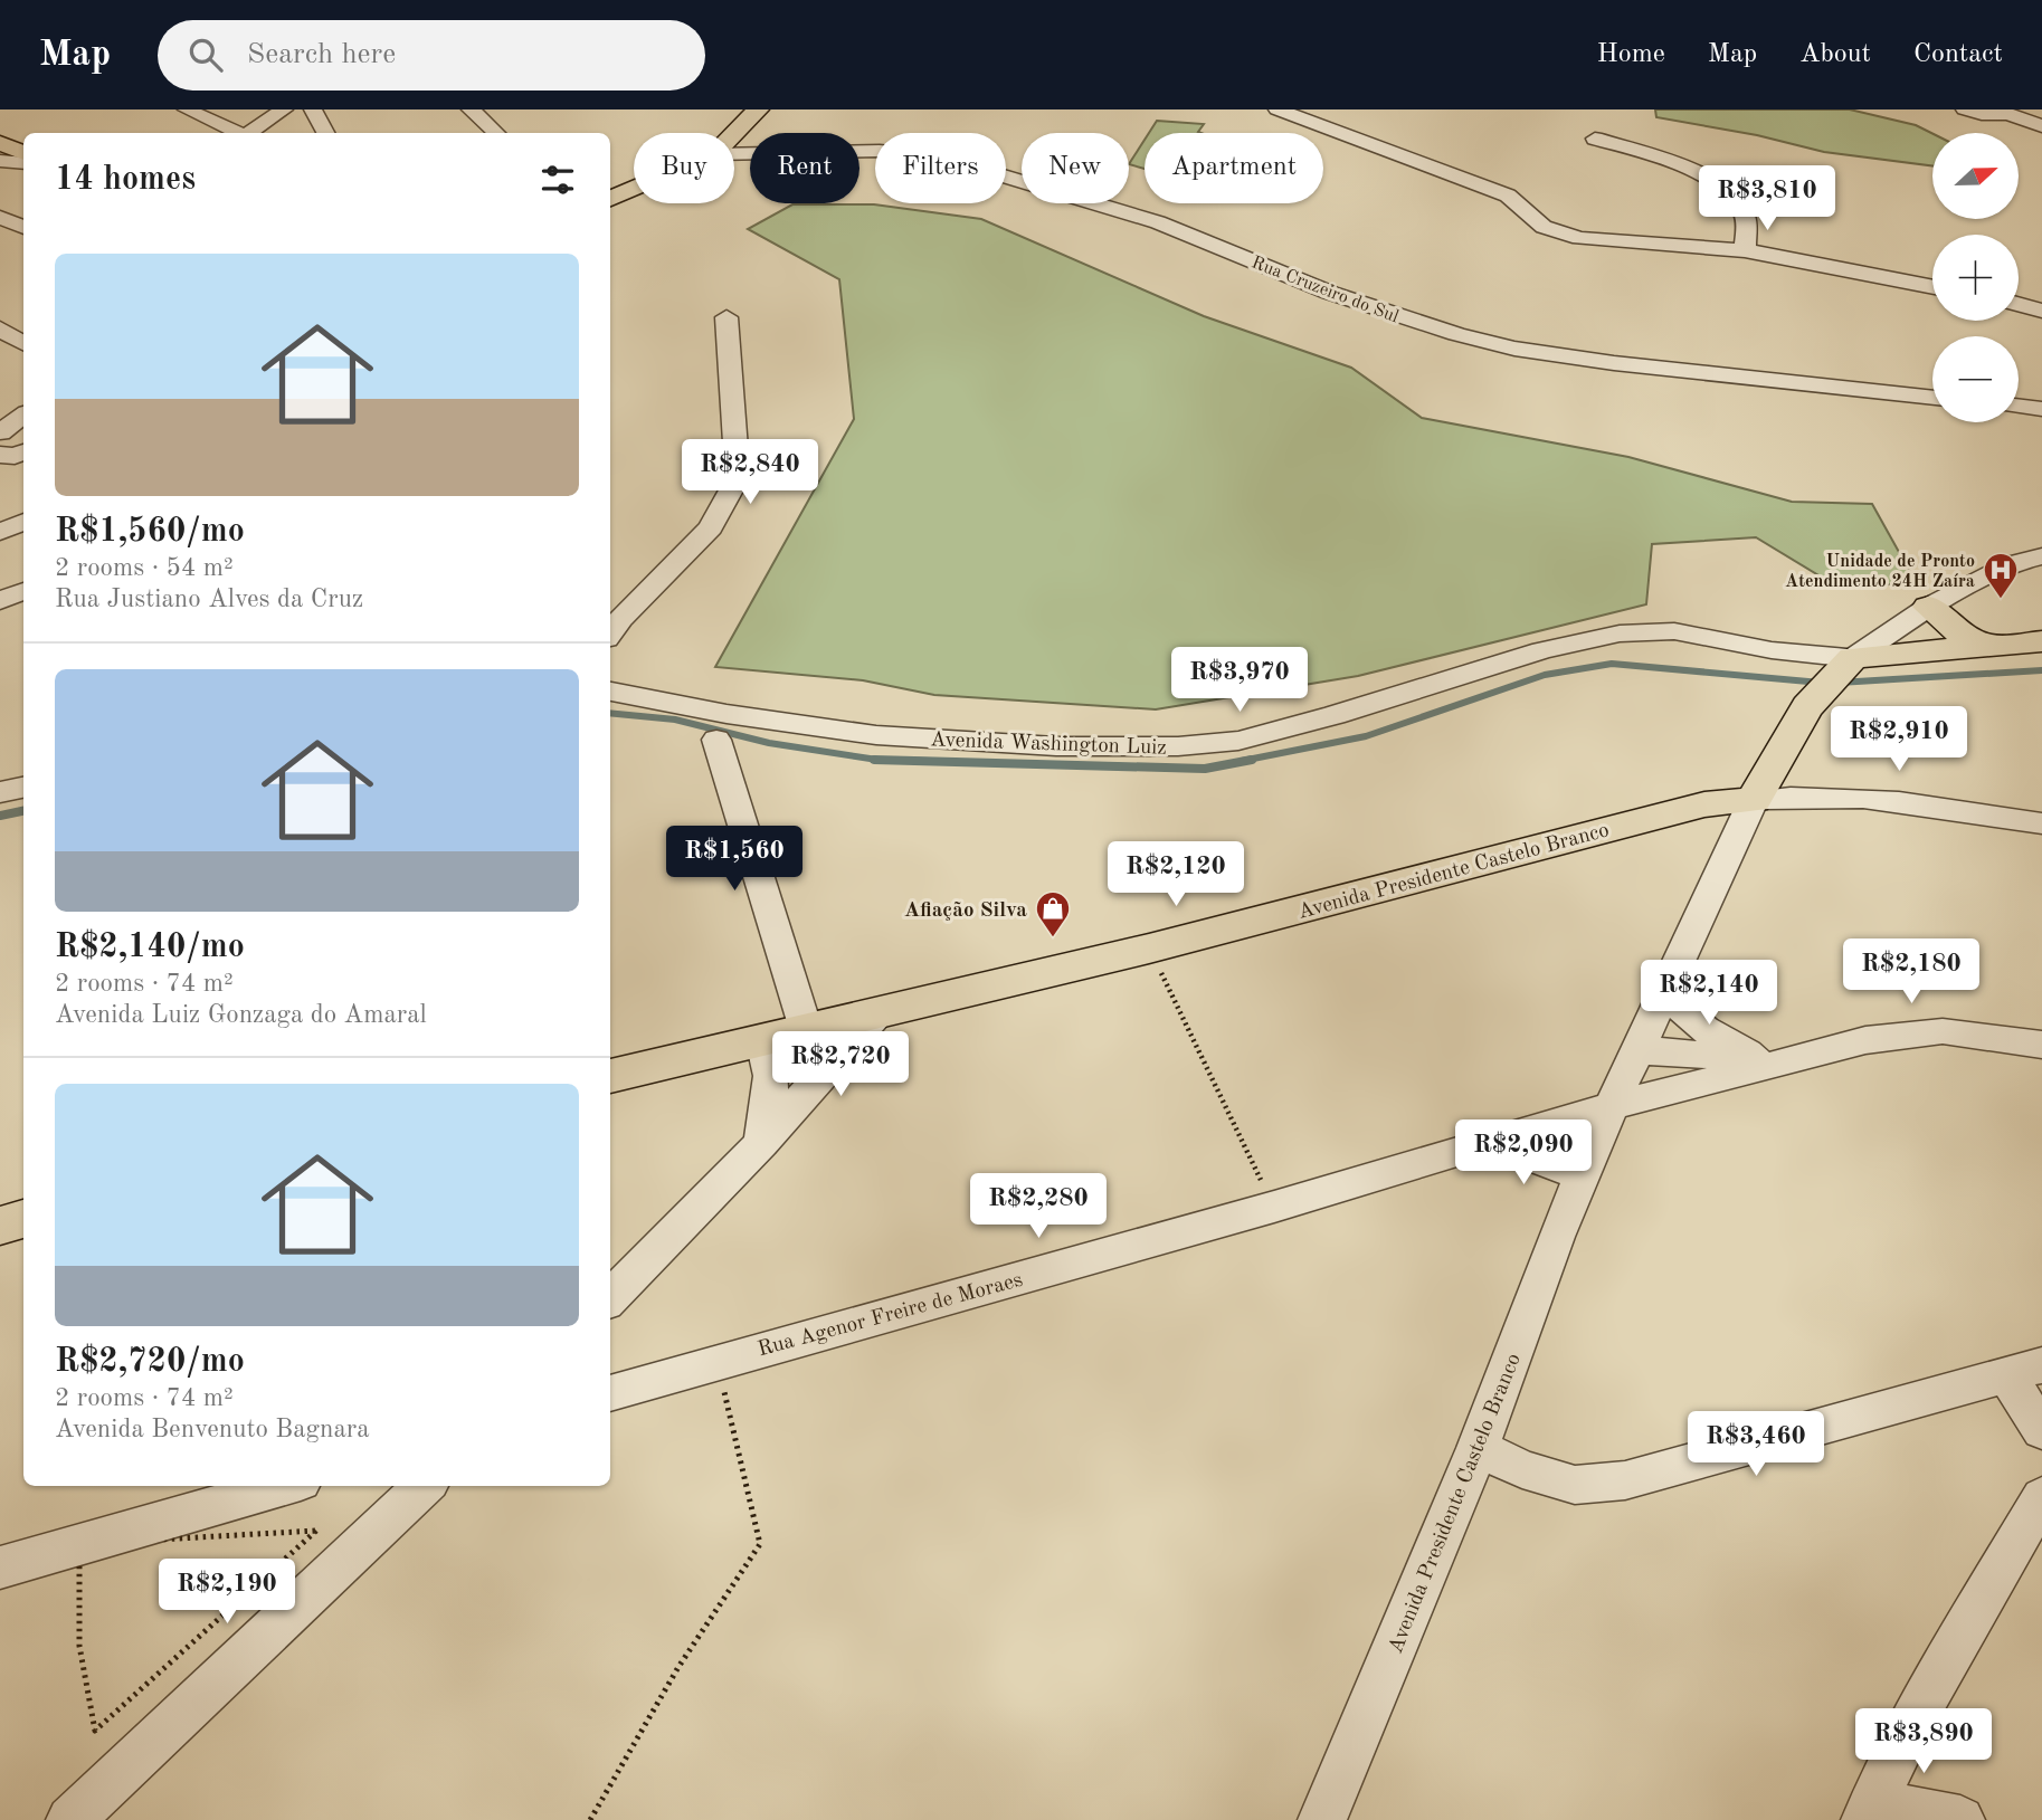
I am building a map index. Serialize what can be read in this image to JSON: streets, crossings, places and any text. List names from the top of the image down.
{
  "streets": {
    "main road": ["Avenida Presidente Castelo Branco"],
    "street": ["Rua Cruzeiro do Sul", "Avenida Washington Luiz", "Rua Agenor Freire de Moraes"]
  },
  "crossings": [
    ["Avenida Presidente Castelo Branco", "Rua Agenor Freire de Moraes"]
  ],
  "places": {
    "hospital": ["Unidade de Pronto Atendimento 24H Zaíra"],
    "shop": ["Afiação Silva"]
  },
  "north": "right",
  "page": {
    "header": "Map",
    "search": "Search here",
    "nav": [
      "Home",
      "Map",
      "About",
      "Contact"
    ],
    "map_buttons": ["+", "−"],
    "chip": [
      "Buy",
      "Rent",
      "Filters",
      "New",
      "Apartment"
    ],
    "heading": "14 homes",
    "price": [
      "R$3,810",
      "R$2,840",
      "R$3,970",
      "R$2,910",
      "R$1,560",
      "R$2,120",
      "R$2,180",
      "R$2,140",
      "R$2,720",
      "R$2,090",
      "R$2,280",
      "R$3,460",
      "R$2,190",
      "R$3,890"
    ],
    "list": [
      {
        "name": "R$1,560/mo",
        "note": "2 rooms · 54 m² · Rua Justiano Alves da Cruz"
      },
      {
        "name": "R$2,140/mo",
        "note": "2 rooms · 74 m² · Avenida Luiz Gonzaga do Amaral"
      },
      {
        "name": "R$2,720/mo",
        "note": "2 rooms · 74 m² · Avenida Benvenuto Bagnara"
      }
    ]
  }
}
